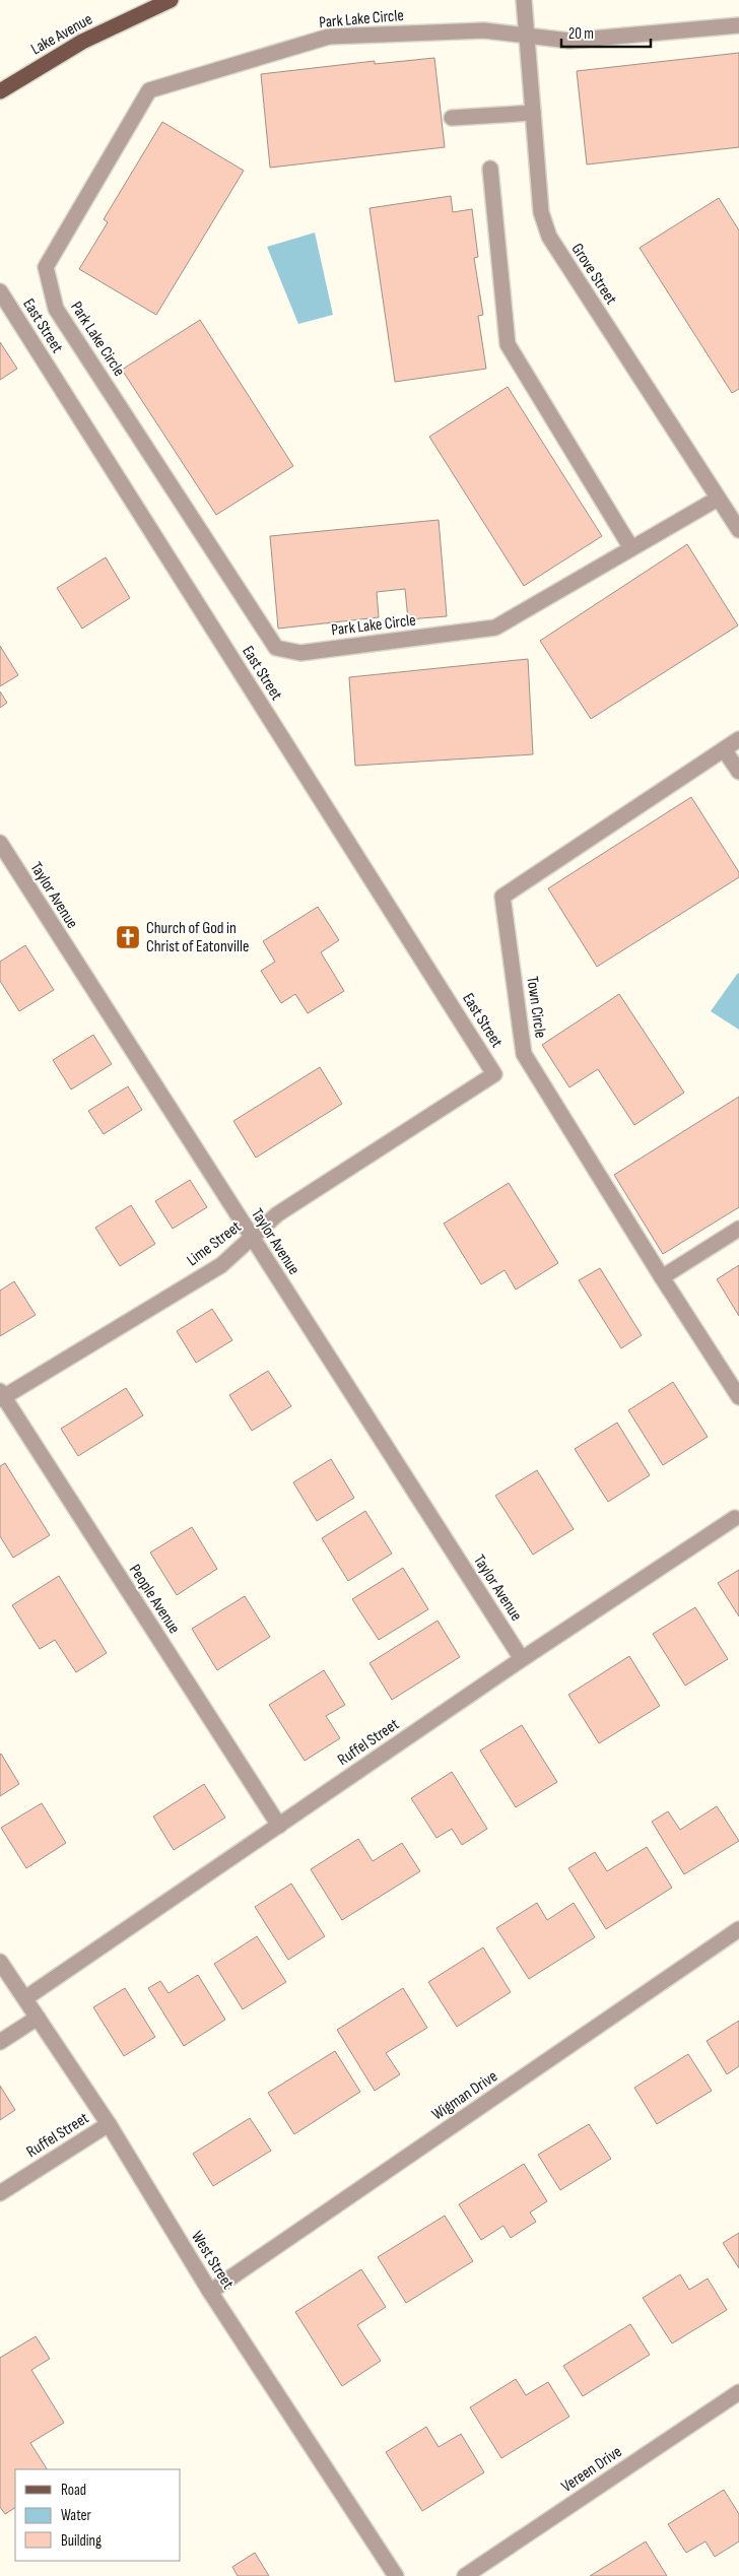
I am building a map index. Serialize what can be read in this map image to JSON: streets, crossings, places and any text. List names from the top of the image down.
{
  "streets": {
    "main road": ["Lake Avenue"],
    "street": [
      "Park Lake Circle",
      "Grove Street",
      "East Street",
      "Taylor Avenue",
      "Town Circle",
      "Lime Street",
      "People Avenue",
      "Ruffel Street",
      "Wigman Drive",
      "West Street",
      "Vereen Drive"
    ]
  },
  "crossings": [
    ["Park Lake Circle", "Grove Street"],
    ["East Street", "Lime Street"],
    ["Taylor Avenue", "Lime Street"],
    ["Taylor Avenue", "Ruffel Street"],
    ["Lime Street", "People Avenue"],
    ["People Avenue", "Ruffel Street"],
    ["Ruffel Street", "West Street"],
    ["Wigman Drive", "West Street"]
  ],
  "places": {
    "church": ["Church of God in Christ of Eatonville"]
  },
  "legend": ["Road", "Water", "Building"],
  "scale_bar": "20 m"
}
